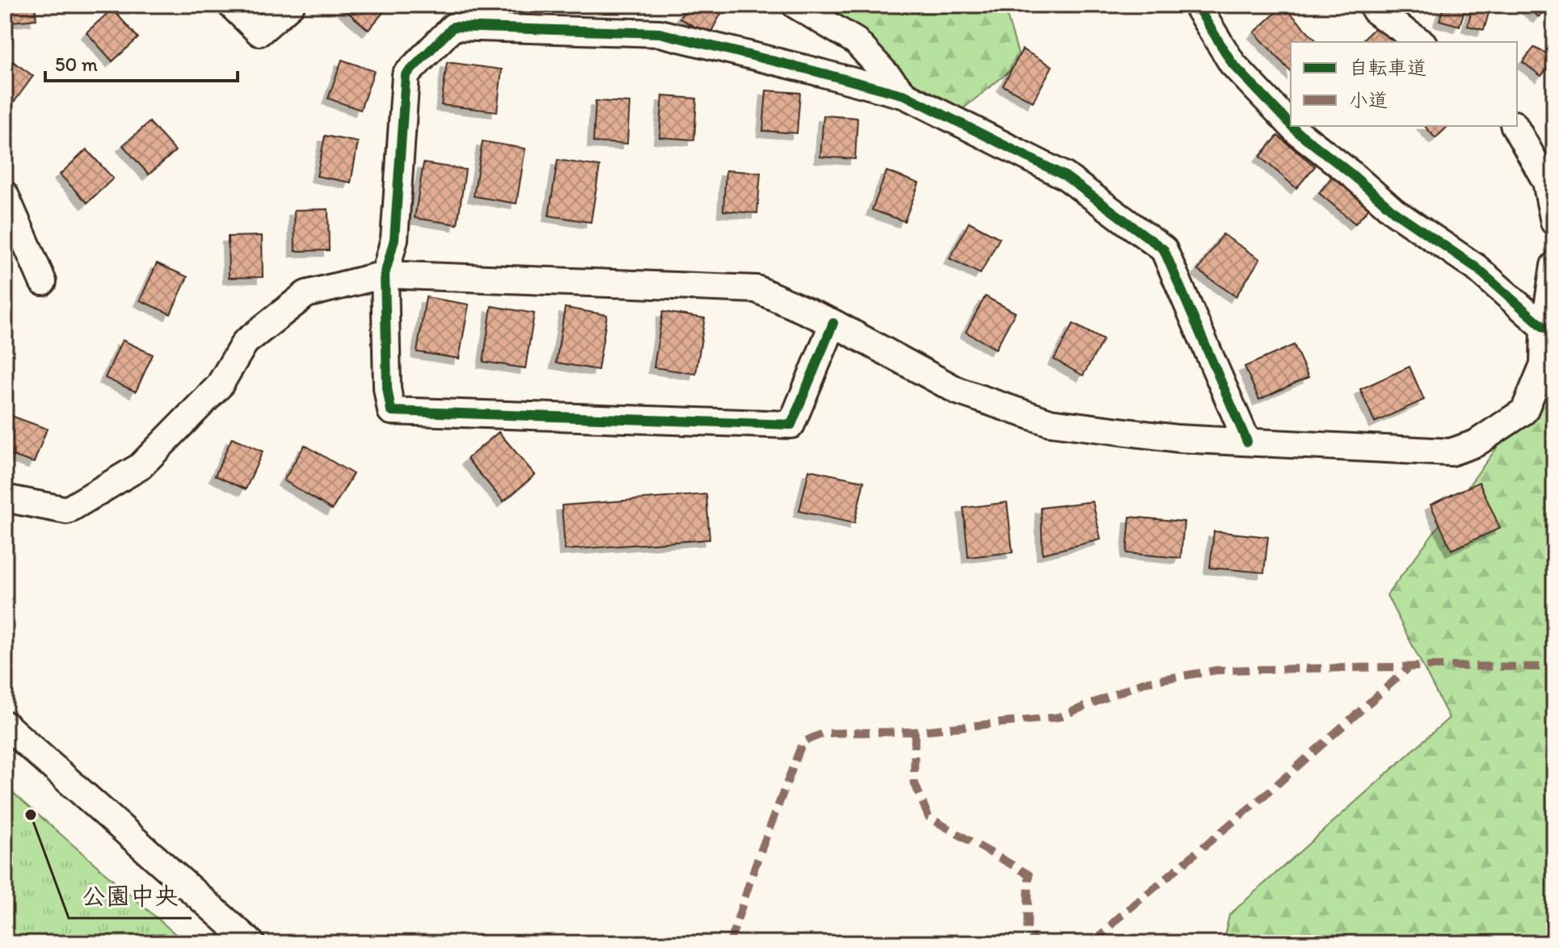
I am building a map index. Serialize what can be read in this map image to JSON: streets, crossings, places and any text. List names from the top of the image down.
{
  "places": ["公園中央"],
  "legend": ["自転車道", "小道"],
  "scale_bar": "50 m"
}
